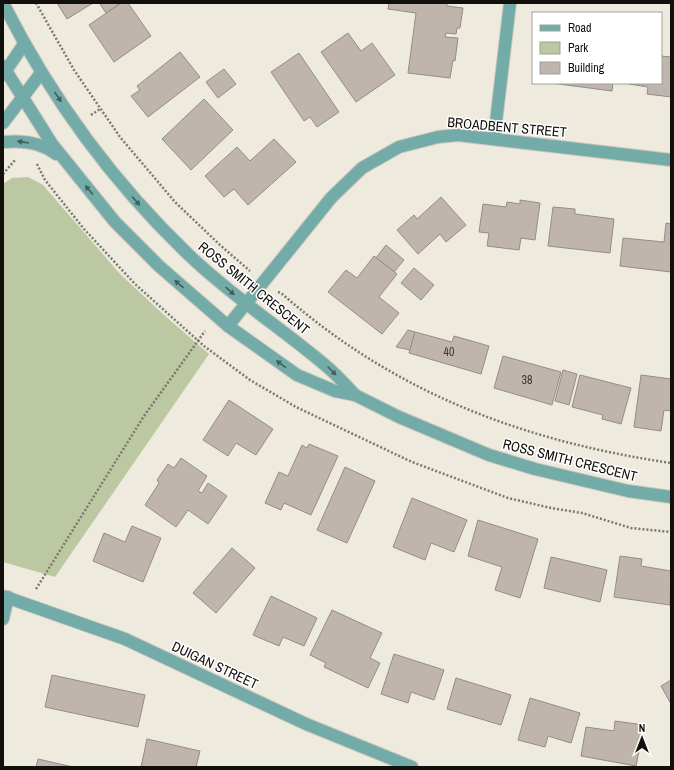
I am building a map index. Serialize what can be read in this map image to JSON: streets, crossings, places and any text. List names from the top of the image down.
{
  "streets": {
    "street": ["BROADBENT STREET", "ROSS SMITH CRESCENT", "DUIGAN STREET"]
  },
  "crossings": [
    ["BROADBENT STREET", "ROSS SMITH CRESCENT"]
  ],
  "house_numbers": ["40", "38"],
  "legend": ["Road", "Park", "Building"],
  "north": "top"
}
